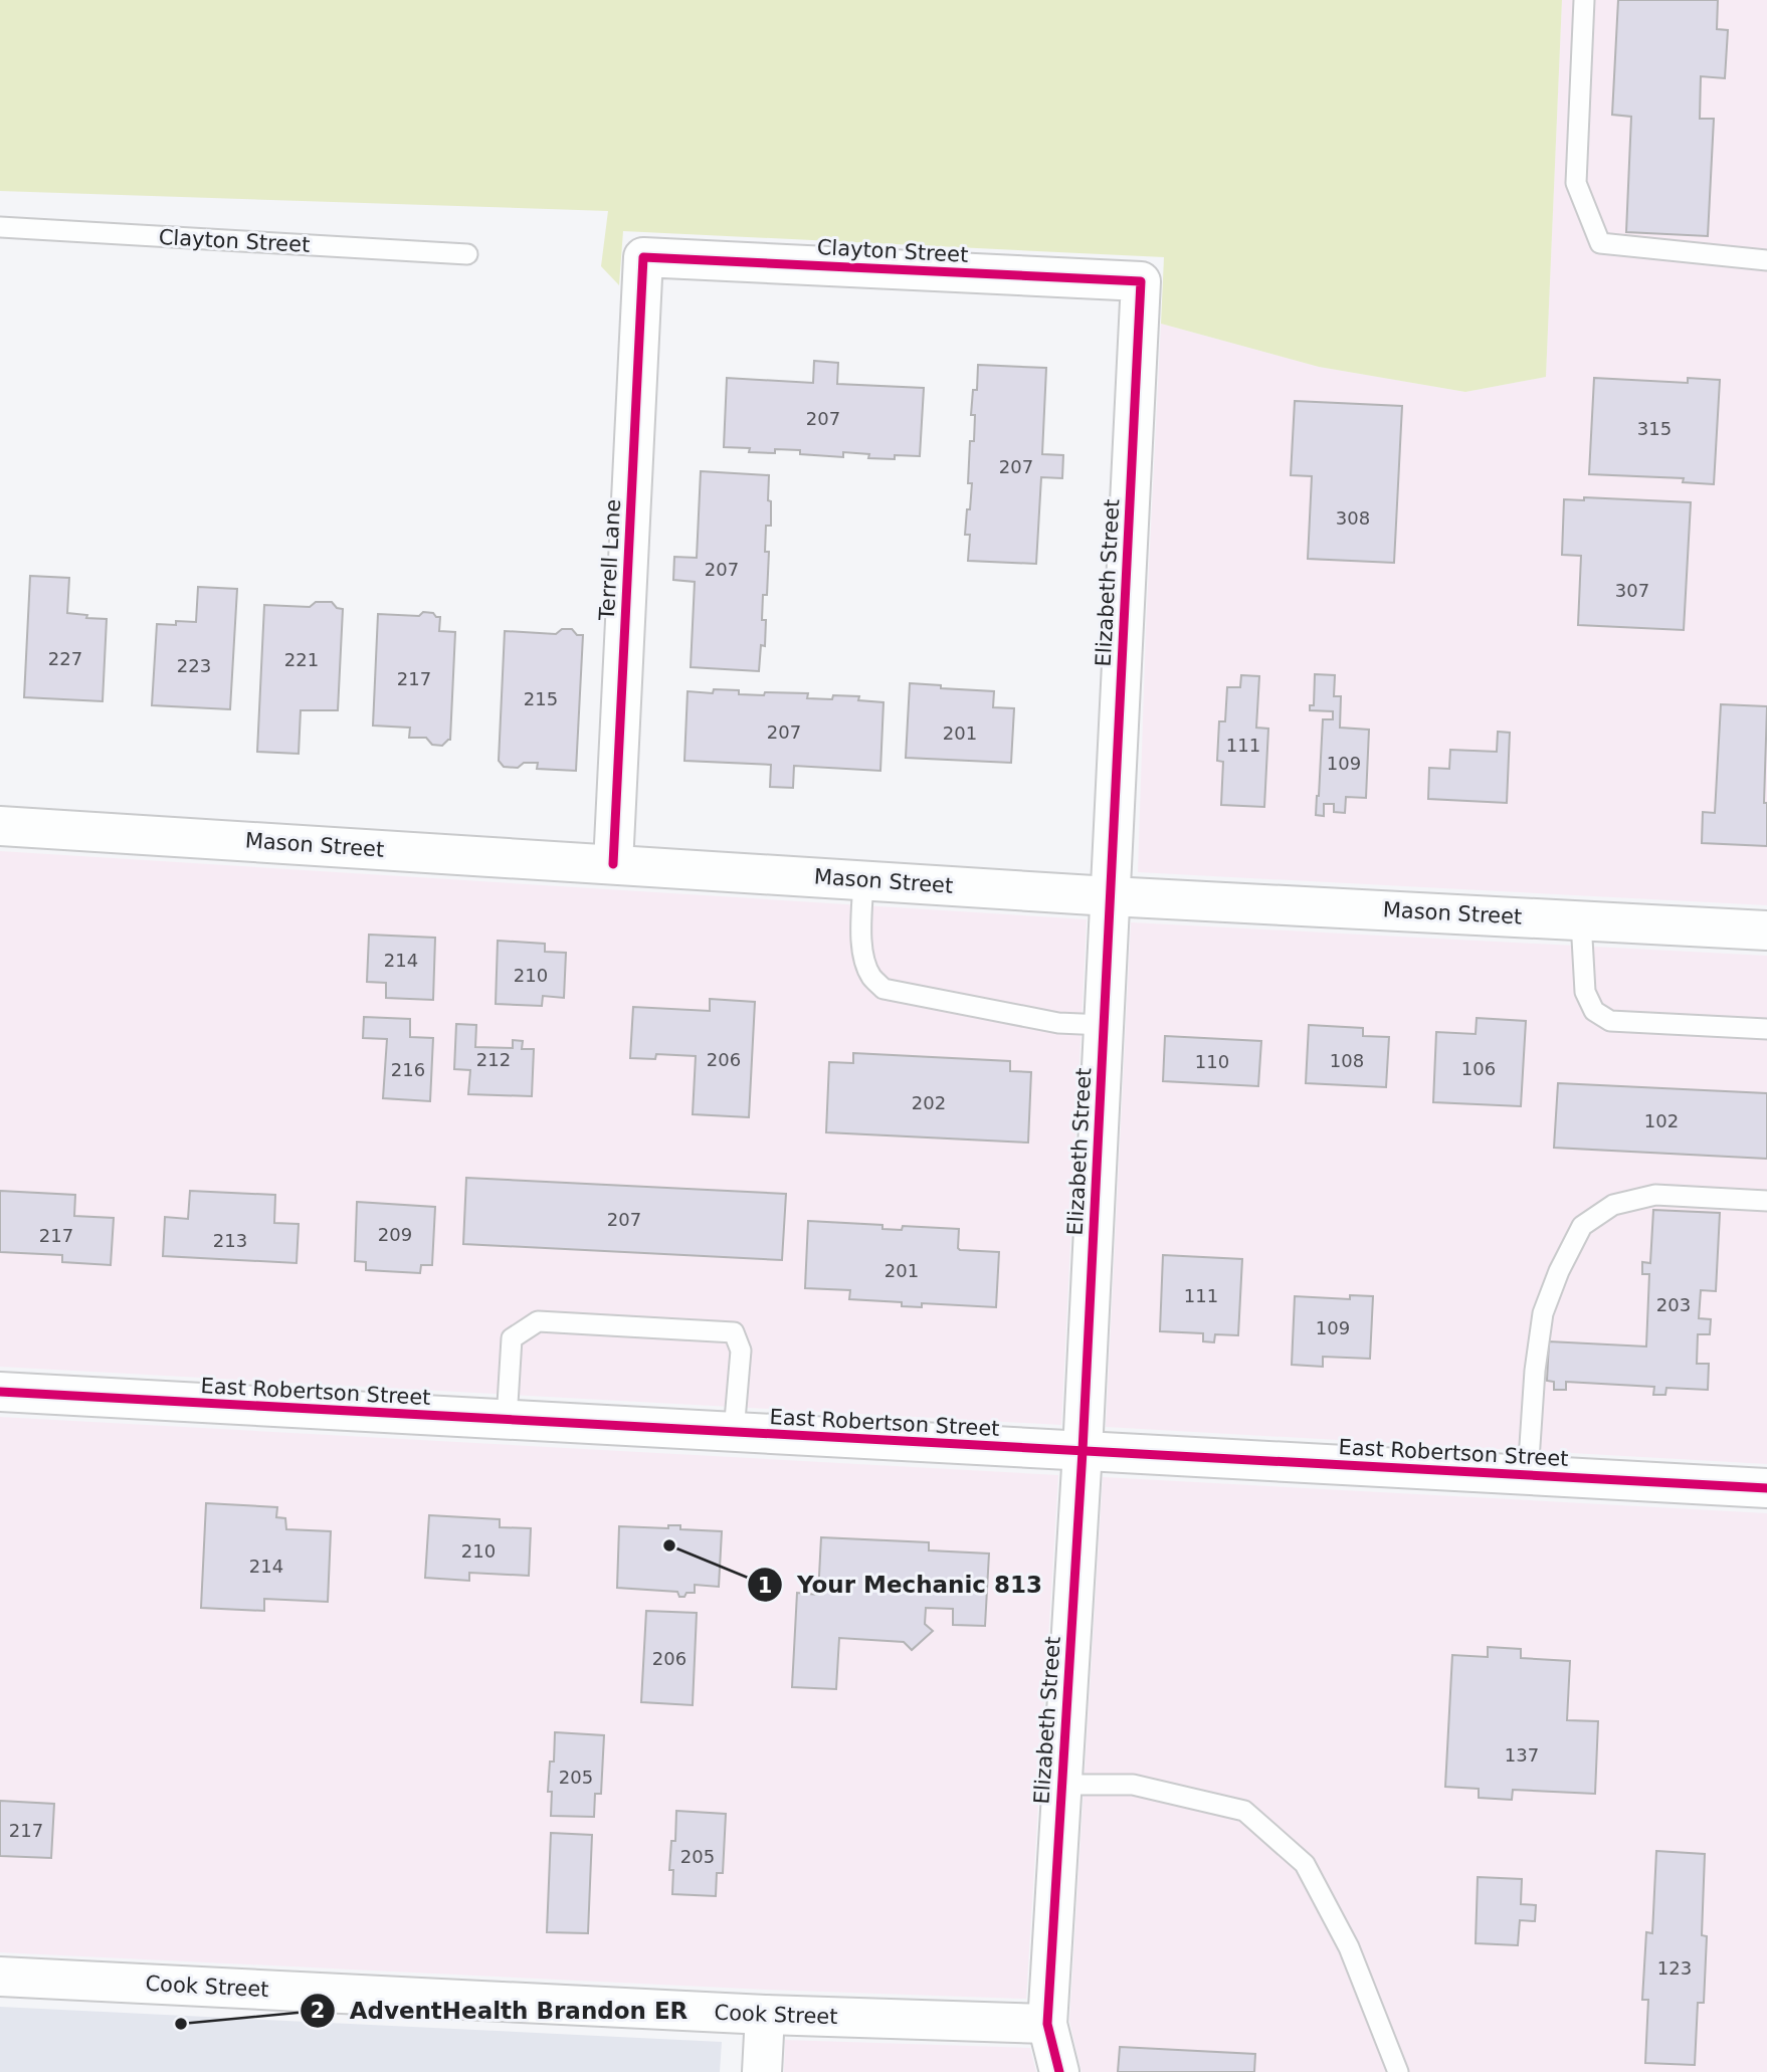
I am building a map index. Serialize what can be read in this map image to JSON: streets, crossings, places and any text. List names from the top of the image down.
{
  "streets": {
    "street": [
      "Clayton Street",
      "Terrell Lane",
      "Elizabeth Street",
      "Mason Street",
      "East Robertson Street",
      "Cook Street"
    ]
  },
  "crossings": [
    ["Clayton Street", "Terrell Lane"],
    ["Clayton Street", "Elizabeth Street"],
    ["Terrell Lane", "Mason Street"],
    ["Elizabeth Street", "Mason Street"],
    ["Elizabeth Street", "East Robertson Street"],
    ["Elizabeth Street", "Cook Street"]
  ],
  "places": ["Your Mechanic 813", "AdventHealth Brandon ER"],
  "house_numbers": [
    "207",
    "315",
    "207",
    "308",
    "207",
    "307",
    "227",
    "221",
    "223",
    "217",
    "215",
    "207",
    "201",
    "111",
    "109",
    "214",
    "210",
    "212",
    "206",
    "108",
    "110",
    "106",
    "216",
    "202",
    "102",
    "207",
    "209",
    "217",
    "213",
    "201",
    "111",
    "203",
    "109",
    "210",
    "214",
    "206",
    "137",
    "205",
    "217",
    "205",
    "123"
  ]
}
